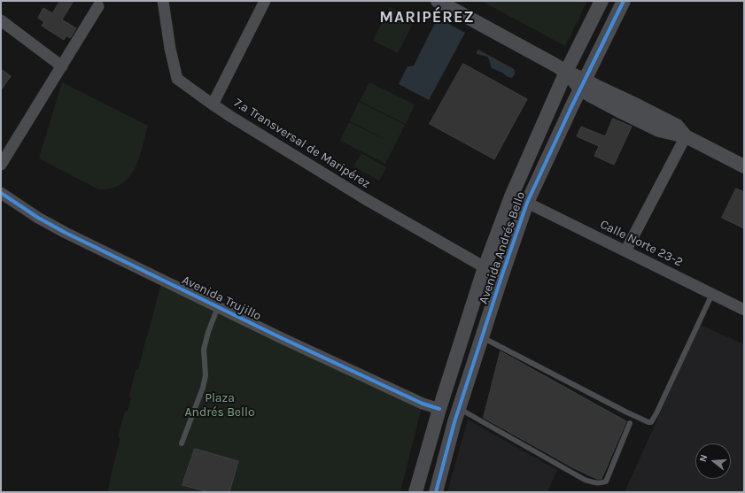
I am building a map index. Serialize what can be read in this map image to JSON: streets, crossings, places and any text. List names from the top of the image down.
{
  "streets": {
    "street": [
      "7.ª Transversal de Maripérez",
      "Calle Norte 23-2",
      "Avenida Andrés Bello",
      "Avenida Trujillo"
    ]
  },
  "crossings": [
    ["7.ª Transversal de Maripérez", "Avenida Andrés Bello"],
    ["Calle Norte 23-2", "Avenida Andrés Bello"],
    ["Avenida Andrés Bello", "Avenida Trujillo"]
  ],
  "districts": ["MARIPÉREZ"],
  "parks": ["Plaza Andrés Bello"],
  "north": "left"
}
